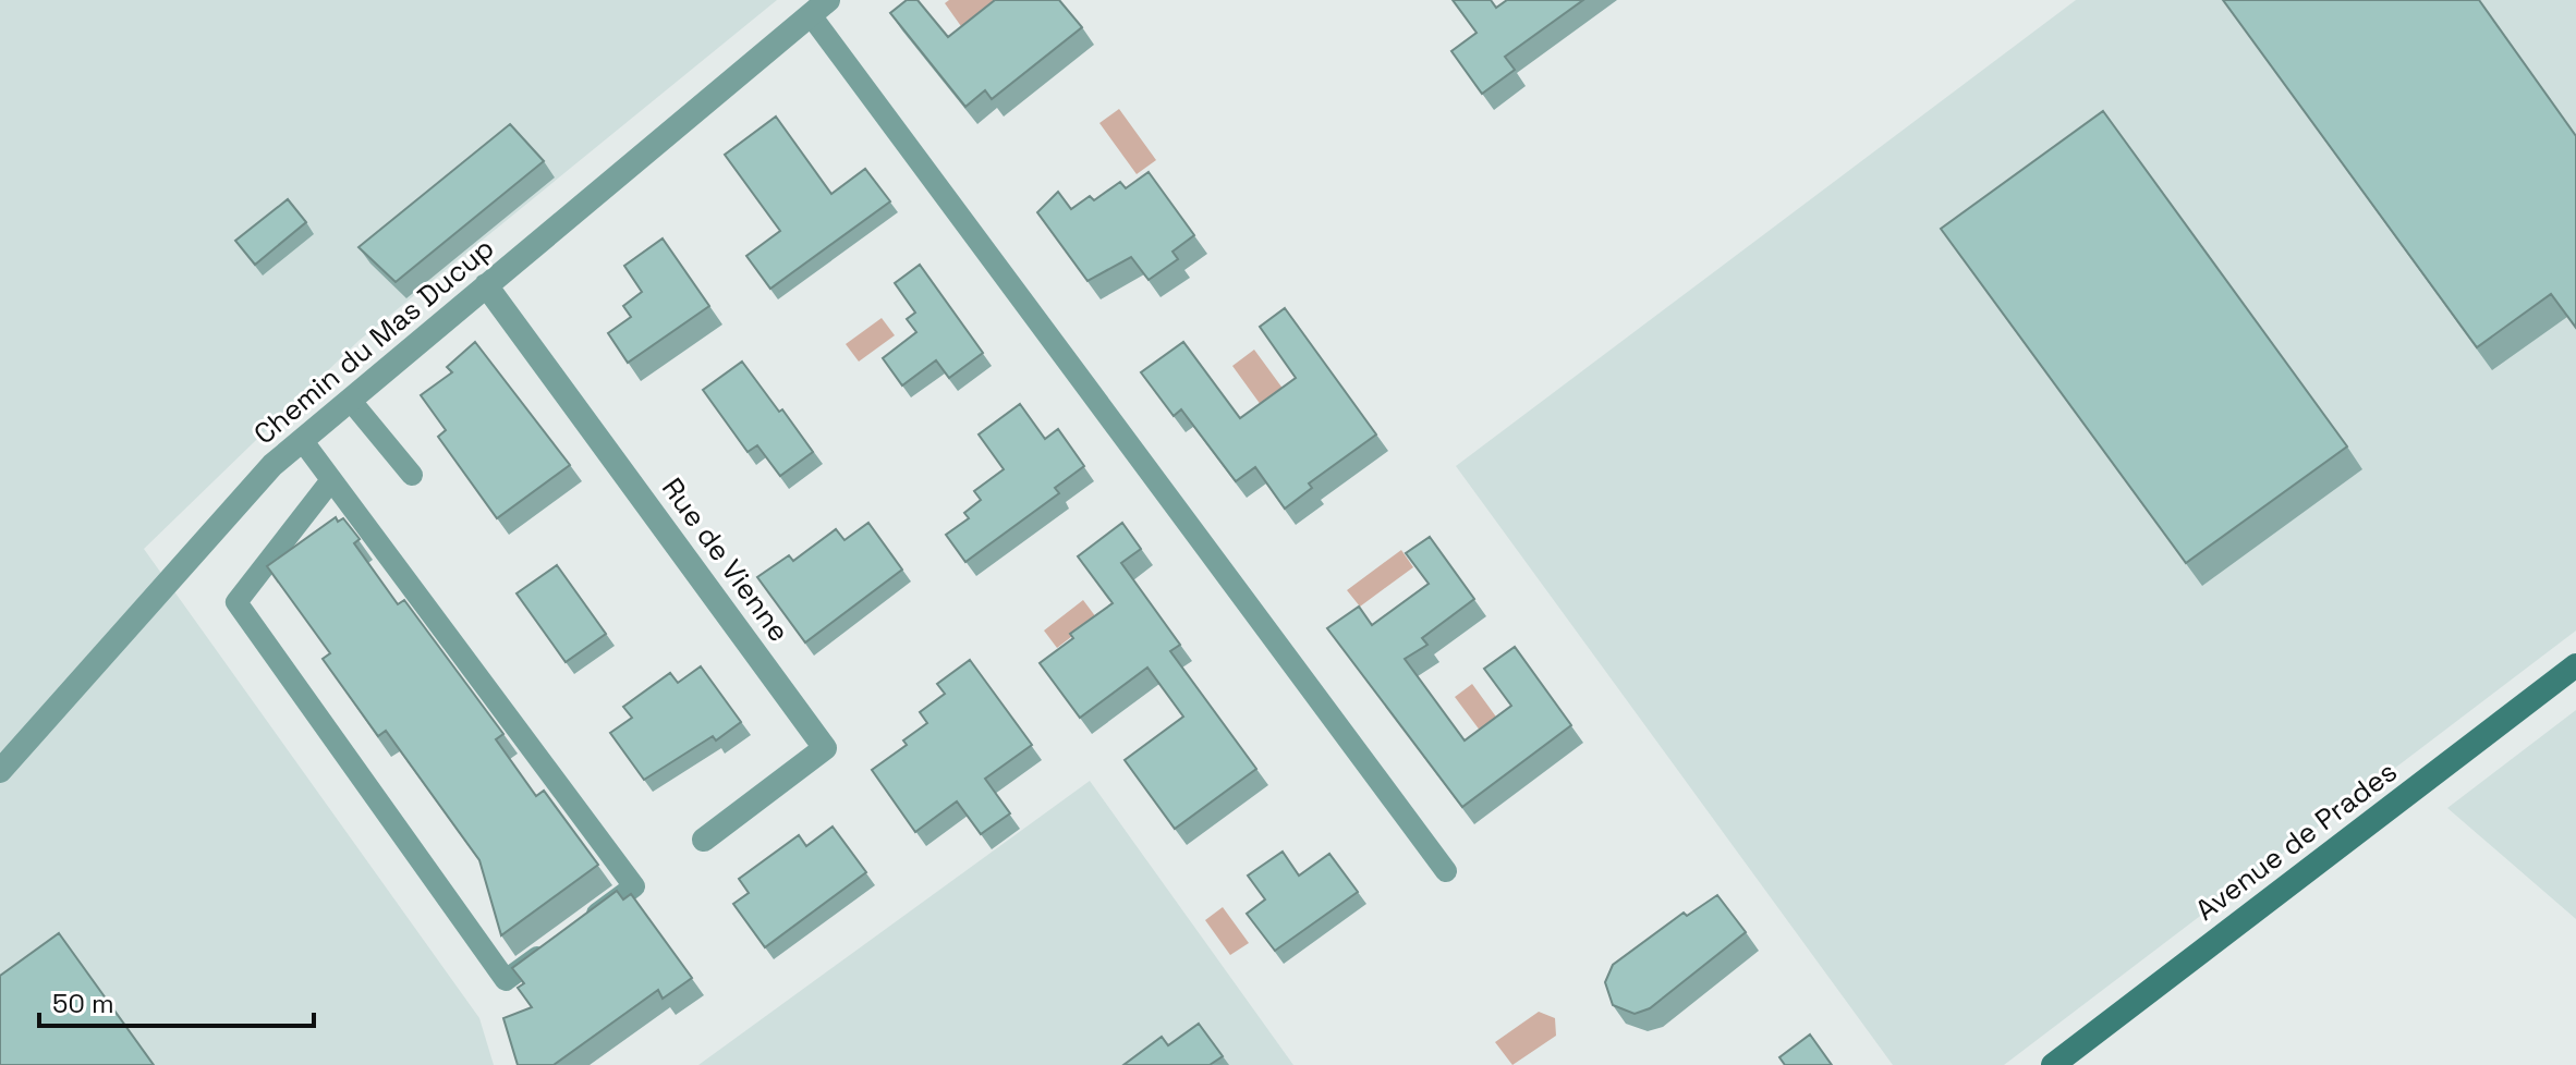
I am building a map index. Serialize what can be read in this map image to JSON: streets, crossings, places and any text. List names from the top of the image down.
{
  "streets": {
    "main road": ["Avenue de Prades"],
    "street": ["Chemin du Mas Ducup", "Rue de Vienne"]
  },
  "crossings": [
    ["Chemin du Mas Ducup", "Rue de Vienne"]
  ],
  "scale_bar": "50 m"
}
